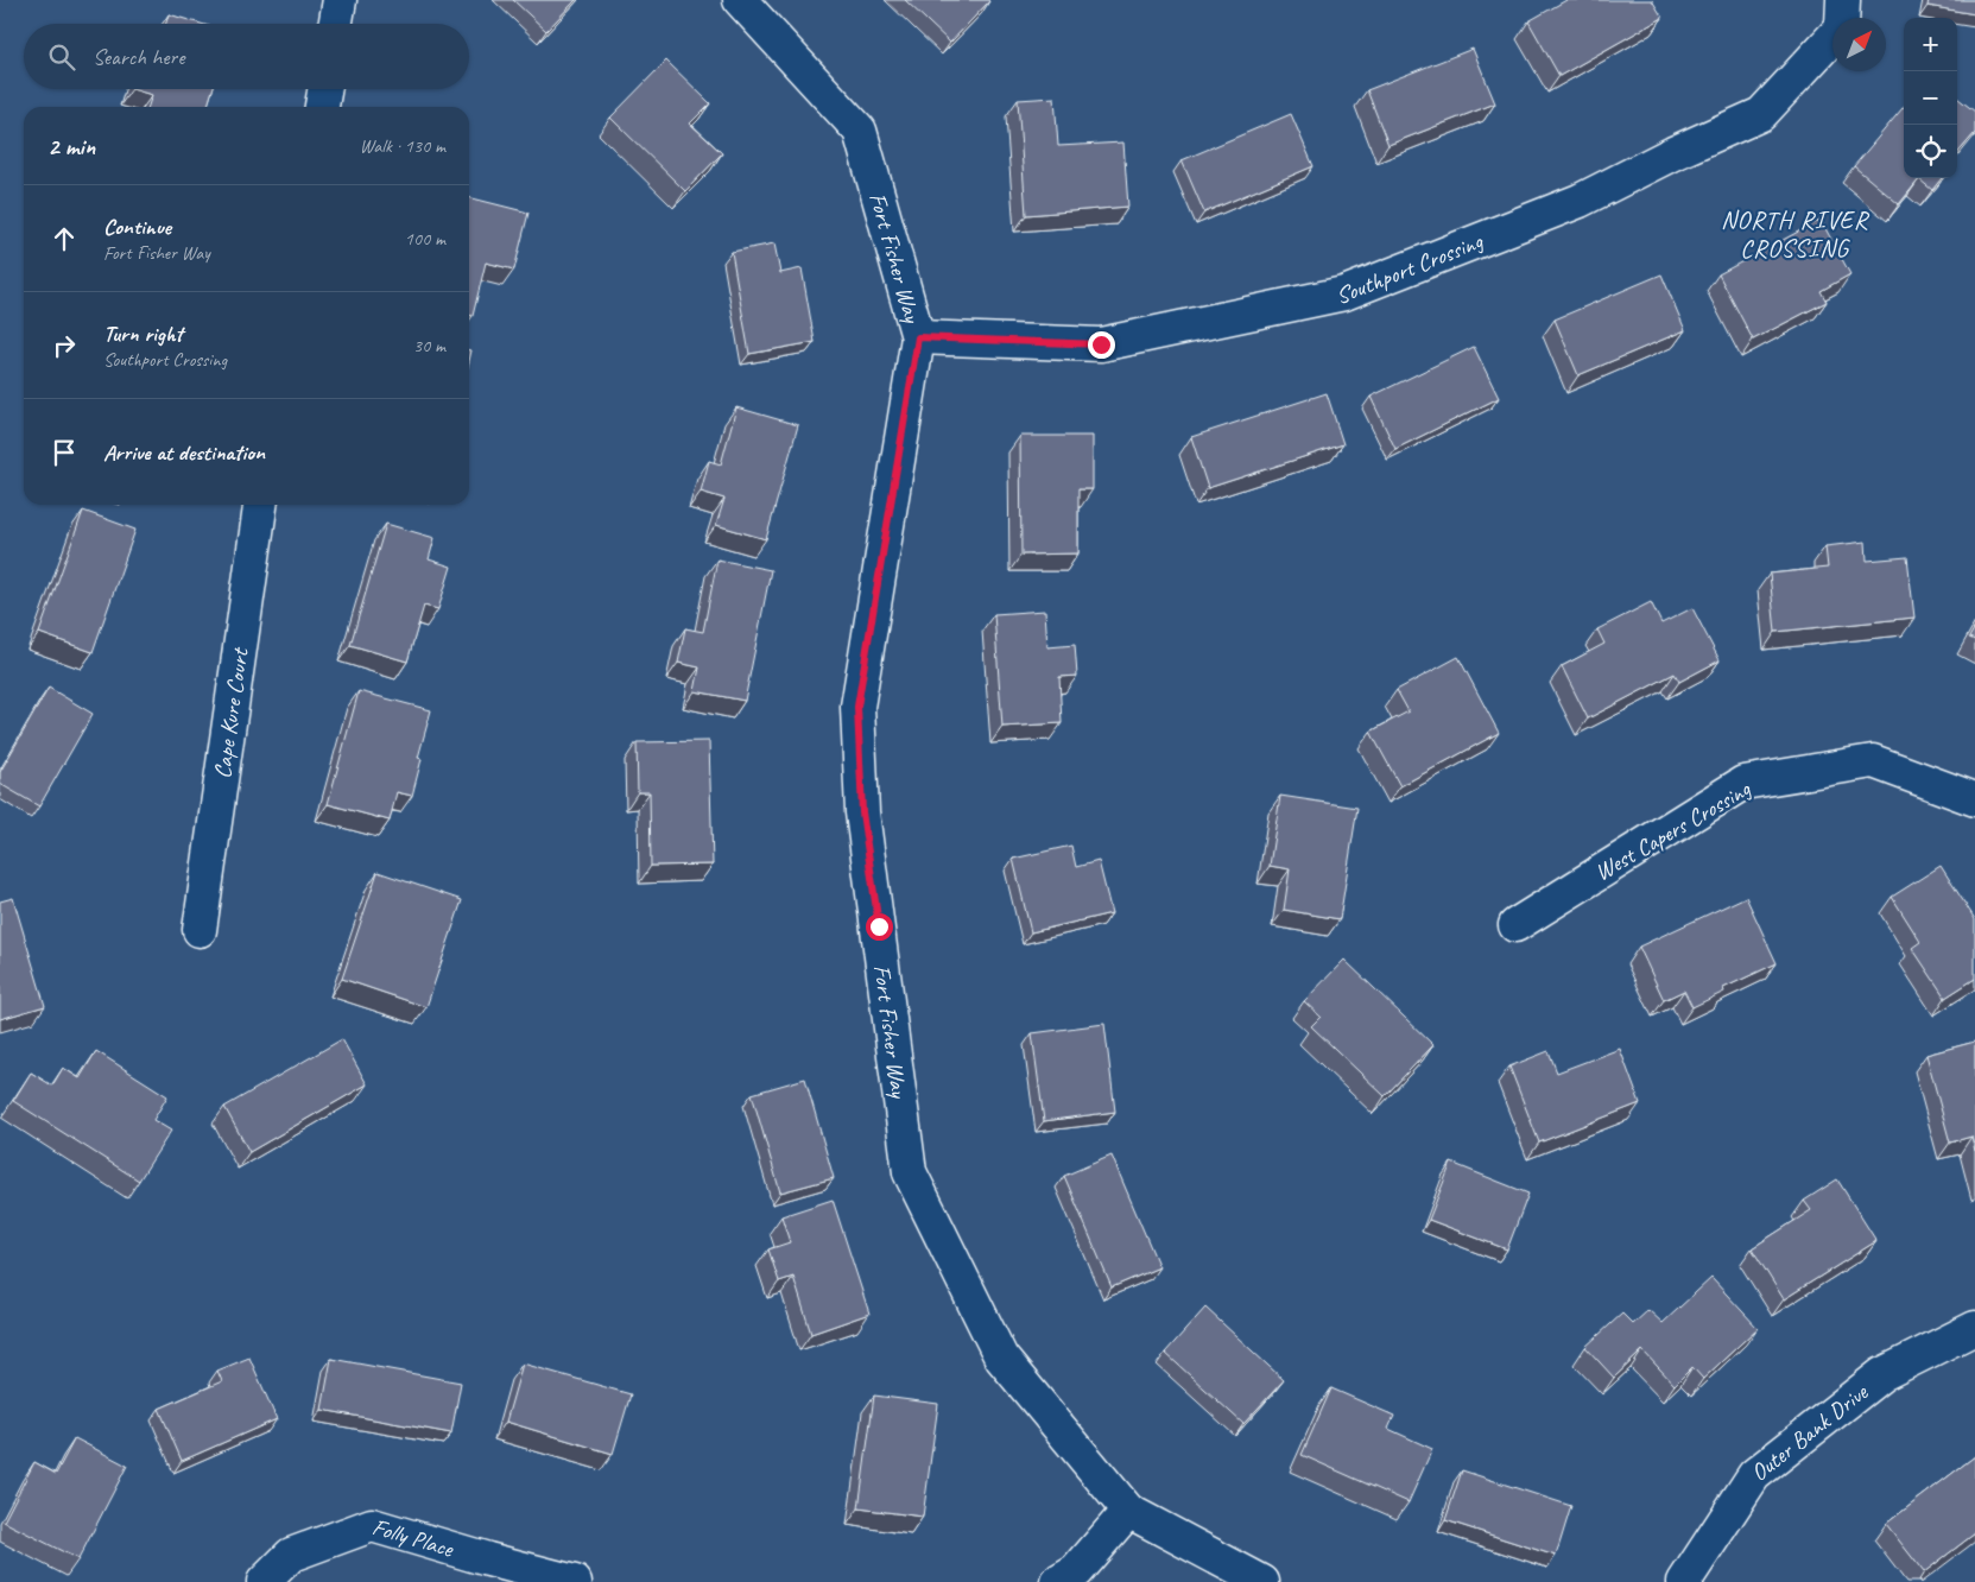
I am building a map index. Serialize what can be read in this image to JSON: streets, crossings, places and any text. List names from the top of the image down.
{
  "streets": {
    "street": [
      "Fort Fisher Way",
      "Southport Crossing",
      "Cape Kure Court",
      "West Capers Crossing",
      "Outer Bank Drive",
      "Folly Place"
    ]
  },
  "crossings": [
    ["Fort Fisher Way", "Southport Crossing"]
  ],
  "districts": ["NORTH RIVER CROSSING"],
  "north": "top right",
  "page": {
    "map_buttons": ["+", "−"],
    "search": "Search here",
    "heading": ["2 min", "Walk · 130 m"],
    "list": [
      ["Continue", "Fort Fisher Way", "100 m"],
      ["Turn right", "Southport Crossing", "30 m"],
      "Arrive at destination"
    ]
  }
}
